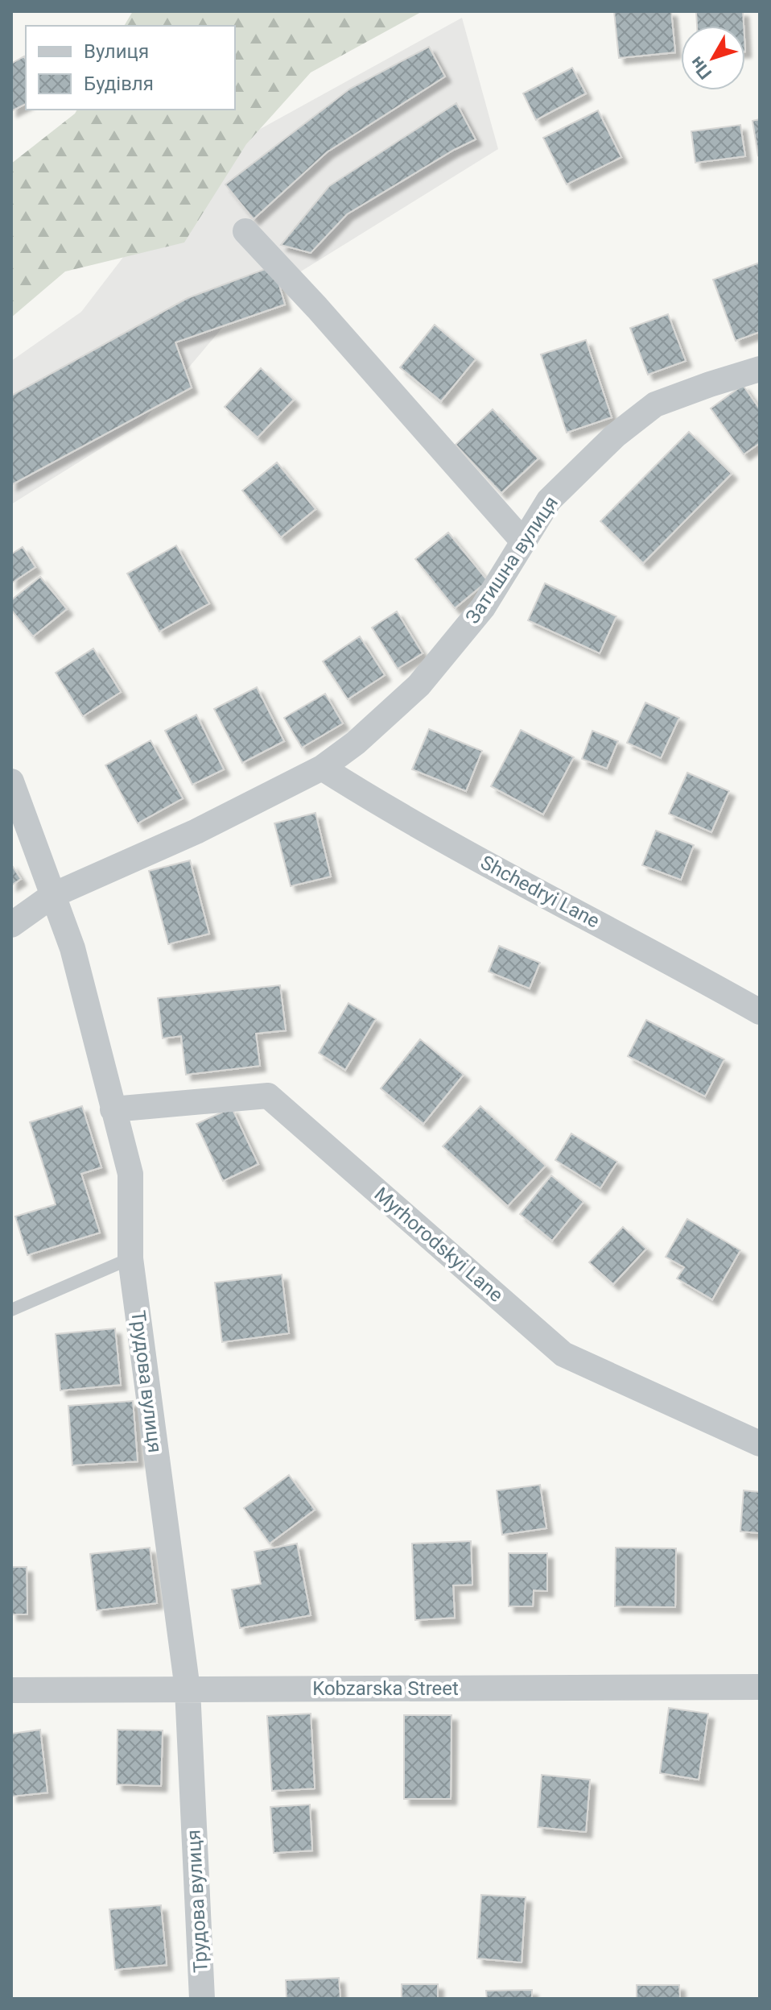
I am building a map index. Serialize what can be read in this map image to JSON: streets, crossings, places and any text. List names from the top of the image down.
{
  "streets": {
    "street": [
      "Затишна вулиця",
      "Shchedryi Lane",
      "Myrhorodskyi Lane",
      "Трудова вулиця",
      "Kobzarska Street"
    ]
  },
  "crossings": [
    ["Затишна вулиця", "Shchedryi Lane"],
    ["Затишна вулиця", "Трудова вулиця"],
    ["Myrhorodskyi Lane", "Трудова вулиця"],
    ["Трудова вулиця", "Kobzarska Street"]
  ],
  "legend": ["Вулиця", "Будівля"],
  "north": "bottom left"
}
